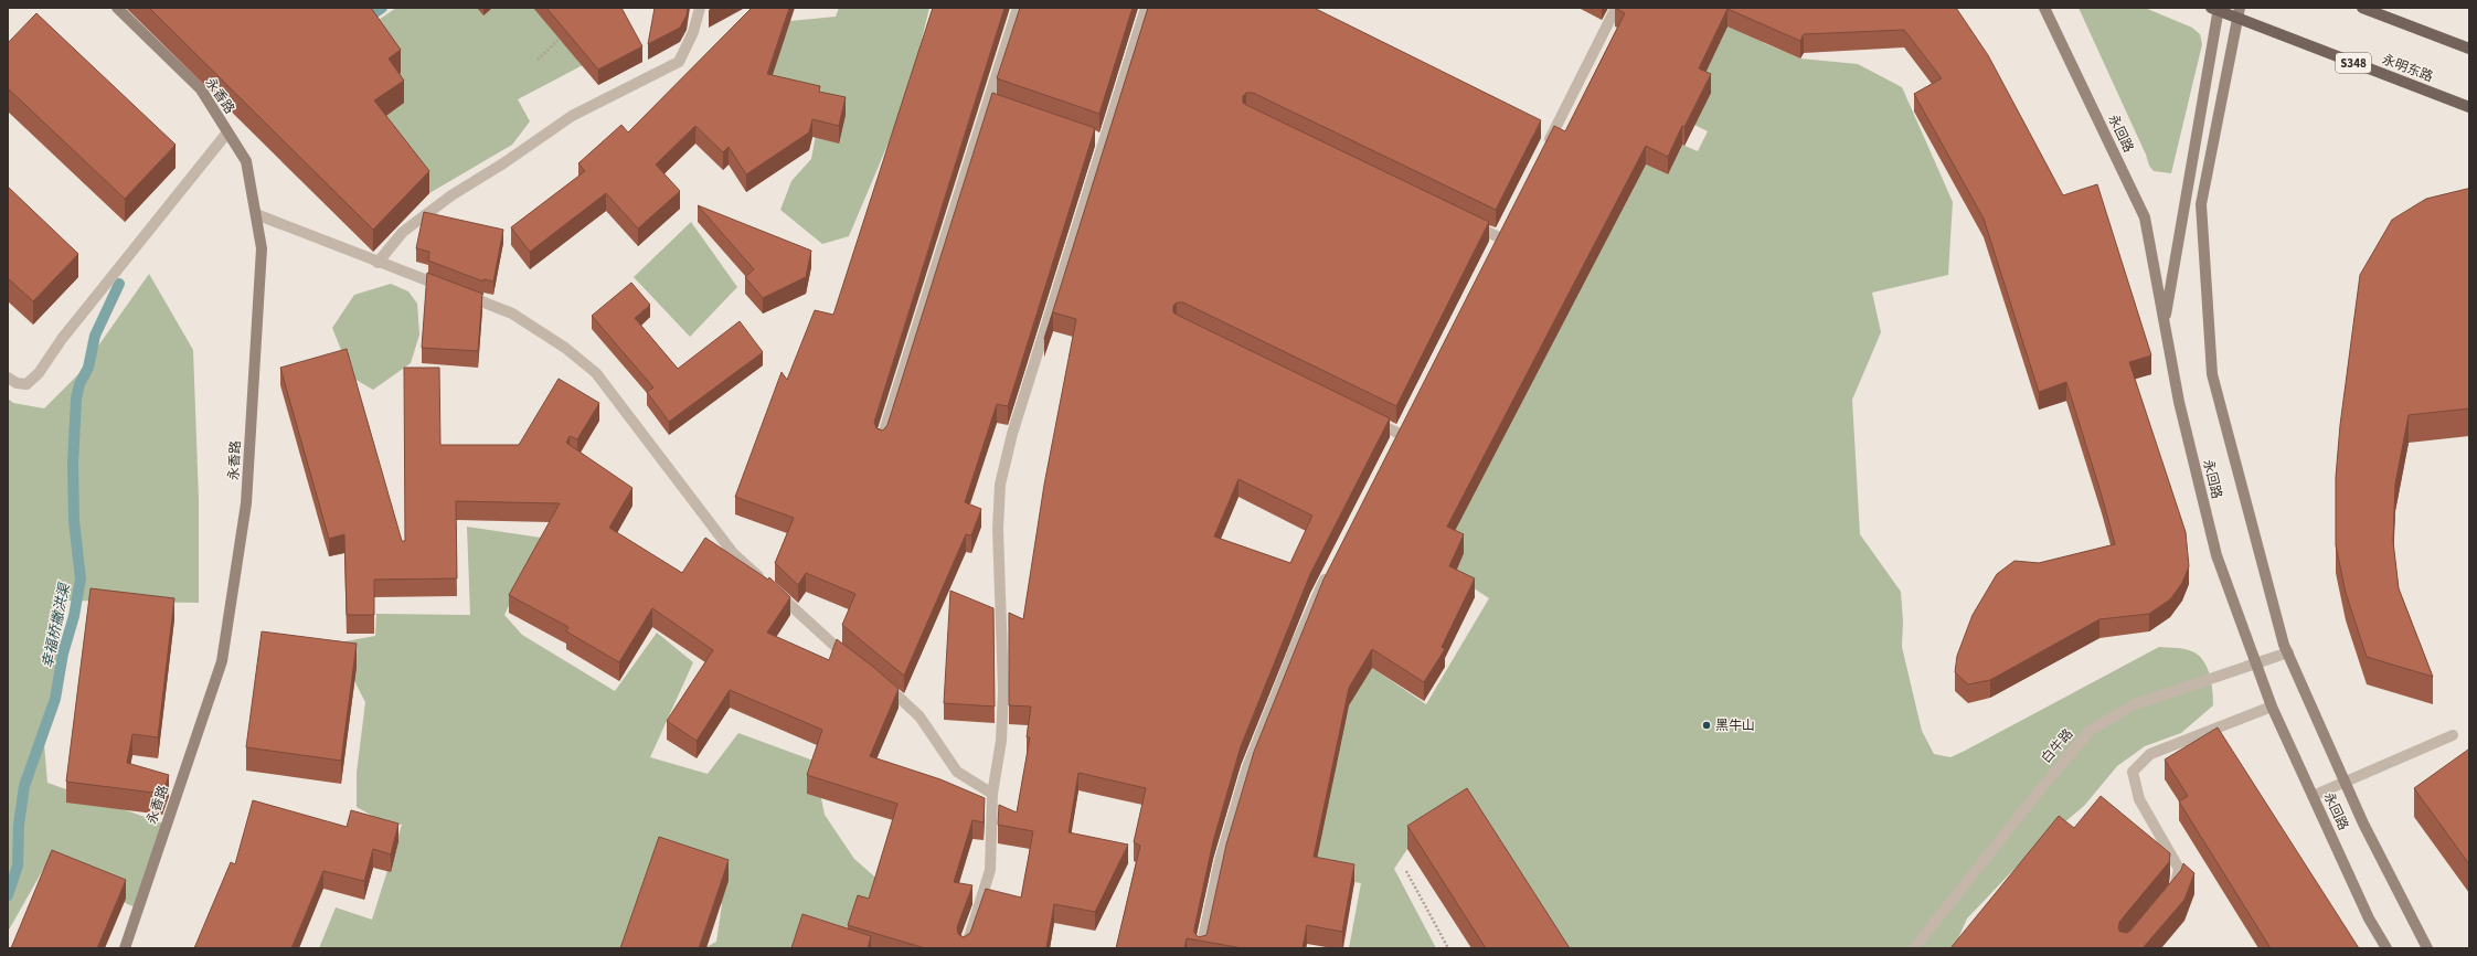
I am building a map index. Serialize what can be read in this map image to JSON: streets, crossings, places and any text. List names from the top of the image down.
{
  "streets": {
    "main road": [
      "S348",
      "永明东路",
      "永香路",
      "永回路"
    ],
    "street": ["白牛路"]
  },
  "crossings": [
    ["S348", "永明东路"],
    ["S348", "永回路"],
    ["永明东路", "永回路"],
    ["永回路", "白牛路"]
  ],
  "water": ["幸福桥撇洪渠"],
  "places": ["黑牛山"]
}
